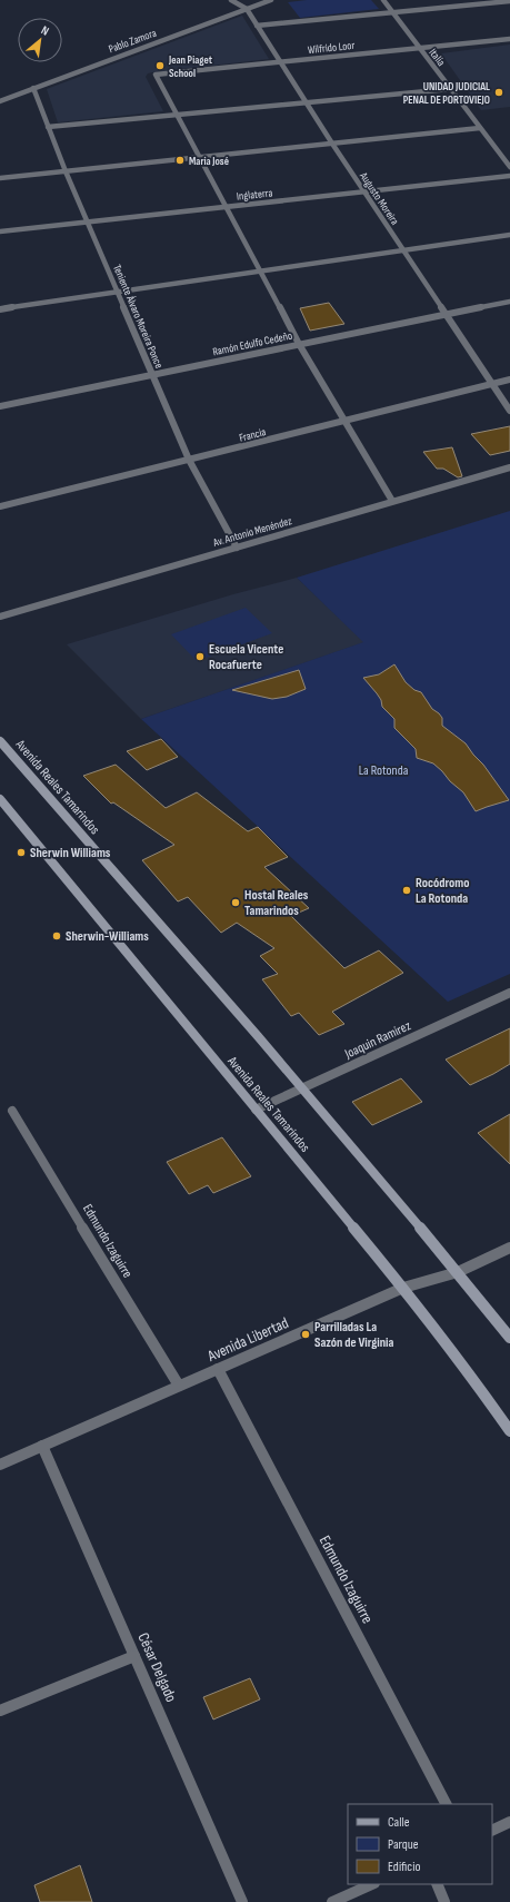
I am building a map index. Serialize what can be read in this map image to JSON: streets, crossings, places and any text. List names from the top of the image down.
{
  "streets": {
    "main road": ["Avenida Reales Tamarindos"],
    "street": [
      "Pablo Zamora",
      "Wilfrido Loor",
      "Italia",
      "Inglaterra",
      "Augusto Moreira",
      "Teniente Álvaro Moreira Ponce",
      "Ramón Edulfo Cedeño",
      "Francia",
      "Av. Antonio Menéndez",
      "Joaquin Ramirez",
      "Edmundo Izaguirre",
      "Avenida Libertad",
      "César Delgado"
    ]
  },
  "crossings": [
    ["Pablo Zamora", "Augusto Moreira"],
    ["Pablo Zamora", "Teniente Álvaro Moreira Ponce"],
    ["Wilfrido Loor", "Italia"],
    ["Wilfrido Loor", "Augusto Moreira"],
    ["Inglaterra", "Augusto Moreira"],
    ["Inglaterra", "Teniente Álvaro Moreira Ponce"],
    ["Augusto Moreira", "Ramón Edulfo Cedeño"],
    ["Augusto Moreira", "Francia"],
    ["Teniente Álvaro Moreira Ponce", "Ramón Edulfo Cedeño"],
    ["Teniente Álvaro Moreira Ponce", "Francia"],
    ["Teniente Álvaro Moreira Ponce", "Av. Antonio Menéndez"],
    ["Avenida Reales Tamarindos", "Joaquin Ramirez"],
    ["Avenida Reales Tamarindos", "Avenida Libertad"],
    ["Edmundo Izaguirre", "Avenida Libertad"],
    ["Avenida Libertad", "César Delgado"]
  ],
  "parks": ["La Rotonda"],
  "places": [
    "Jean Piaget School",
    "UNIDAD JUDICIAL PENAL DE PORTOVIEJO",
    "Maria José",
    "Escuela Vicente Rocafuerte",
    "Sherwin Williams",
    "Rocódromo La Rotonda",
    "Hostal Reales Tamarindos",
    "Sherwin-Williams",
    "Parrilladas La Sazón de Virginia"
  ],
  "legend": ["Calle", "Parque", "Edificio"],
  "north": "top right"
}
